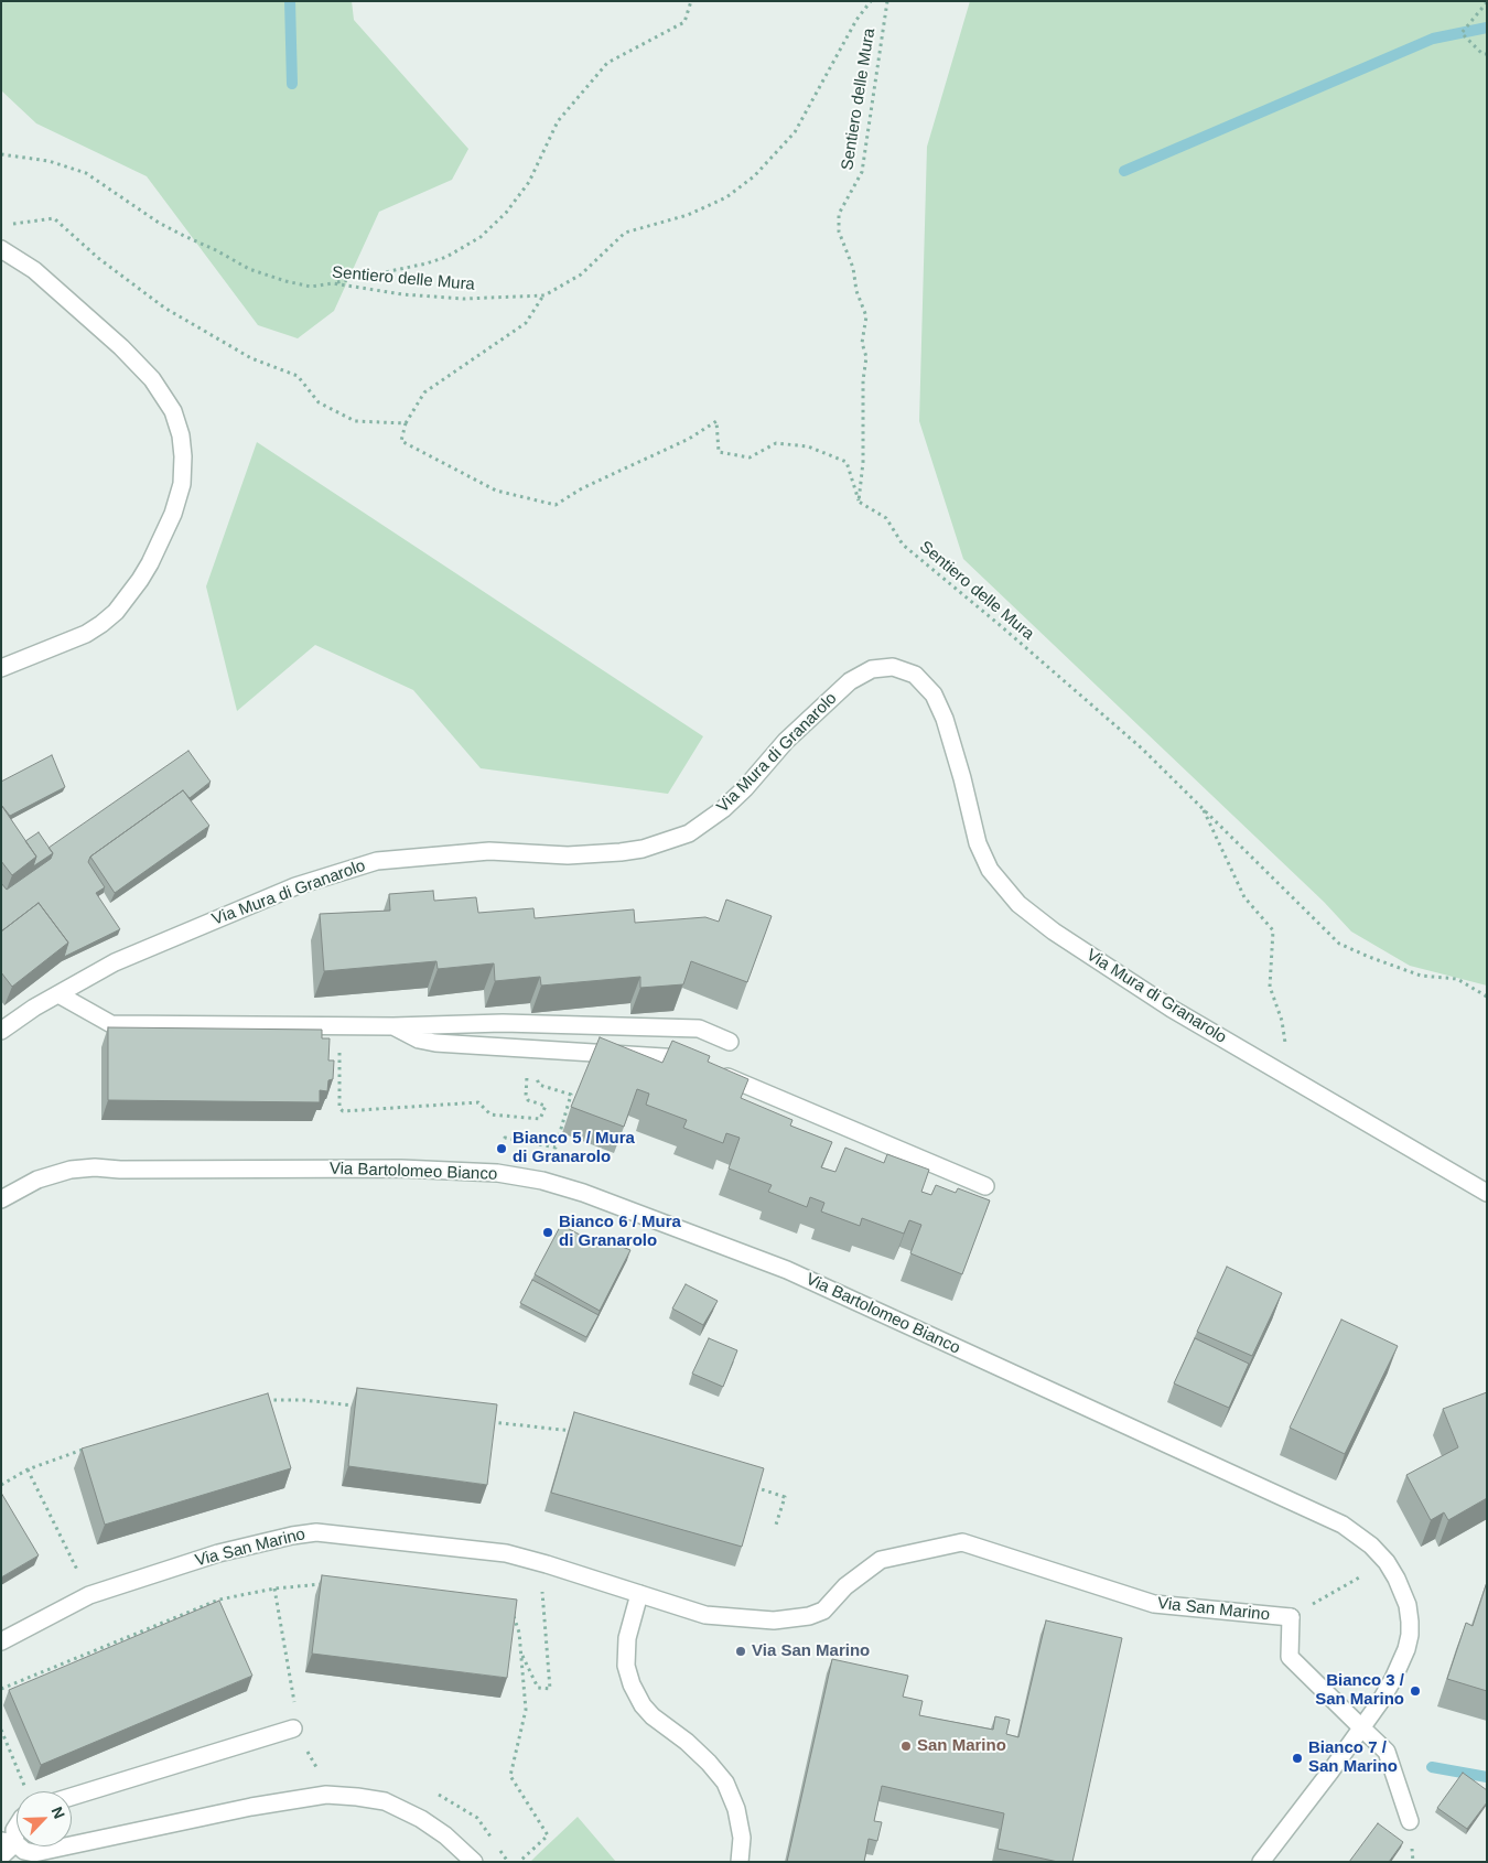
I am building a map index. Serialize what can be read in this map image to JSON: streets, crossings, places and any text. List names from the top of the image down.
{
  "streets": {
    "street": ["Via Mura di Granarolo", "Via Bartolomeo Bianco", "Via San Marino"],
    "path": ["Sentiero delle Mura"]
  },
  "crossings": [
    ["Via Bartolomeo Bianco", "Via San Marino"]
  ],
  "places": [
    "Bianco 5 / Mura di Granarolo",
    "Bianco 6 / Mura di Granarolo",
    "Via San Marino",
    "Bianco 3 / San Marino",
    "San Marino",
    "Bianco 7 / San Marino"
  ],
  "north": "top right"
}
